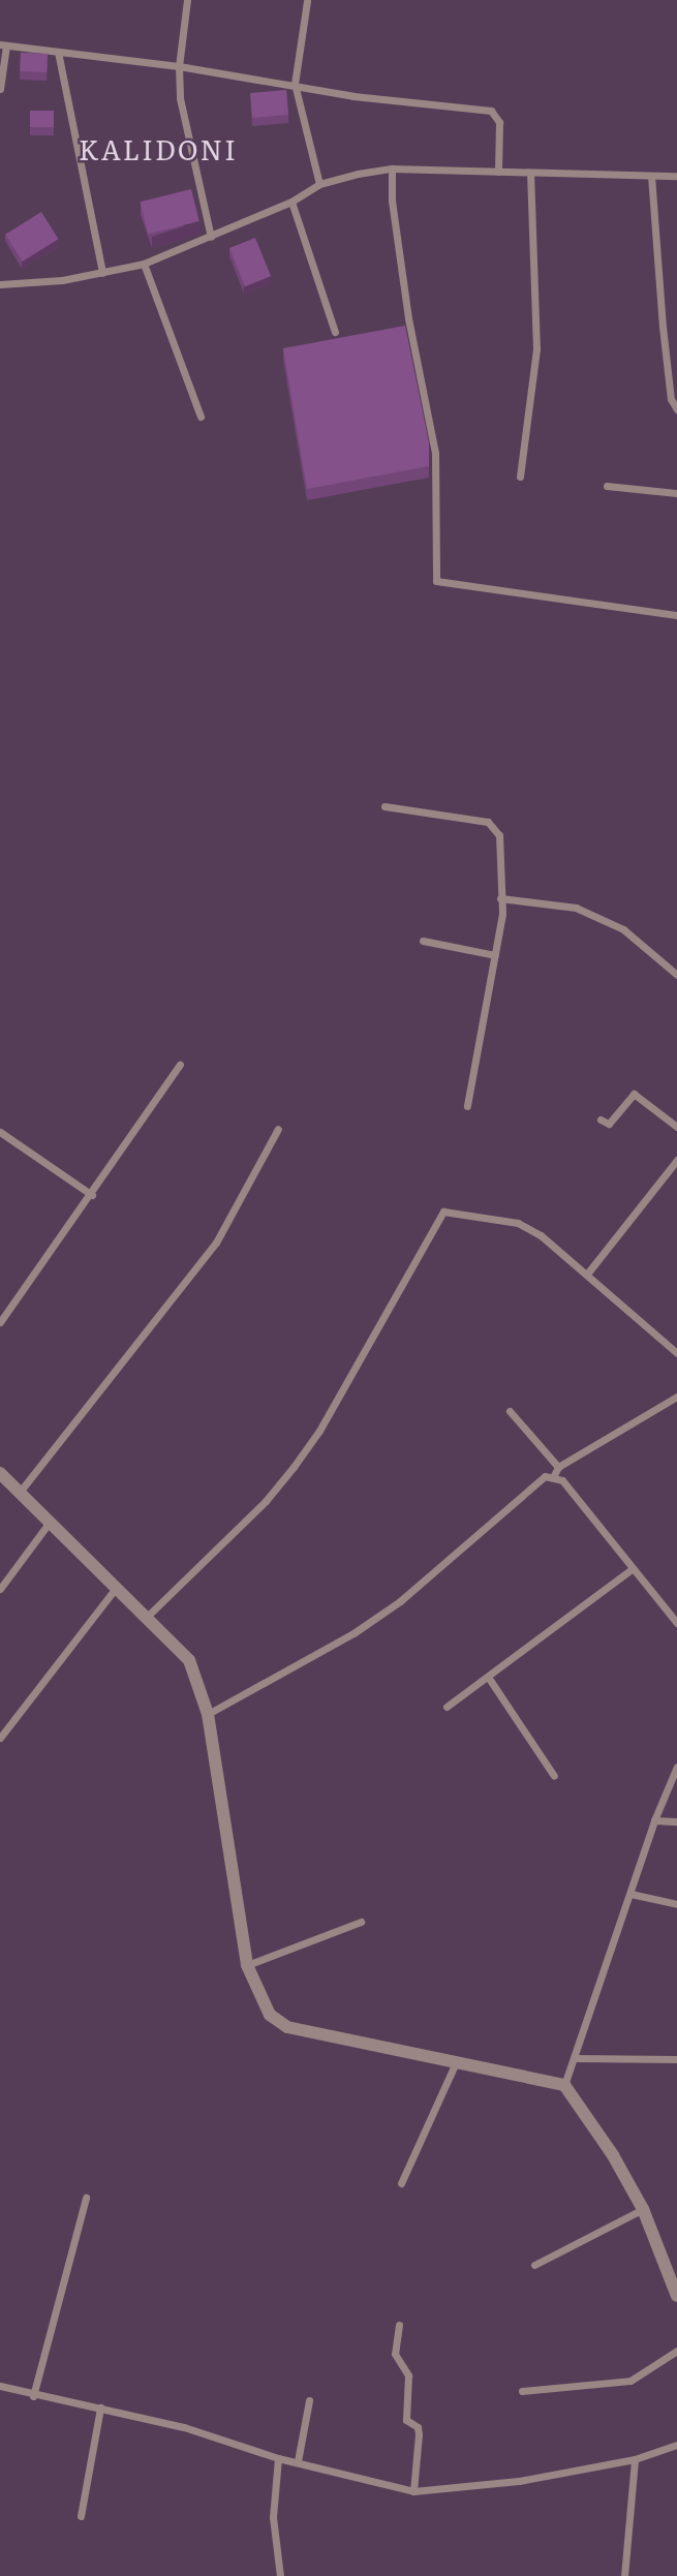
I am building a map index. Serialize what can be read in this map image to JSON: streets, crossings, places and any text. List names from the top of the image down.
{
  "districts": ["KALIDONI"]
}
